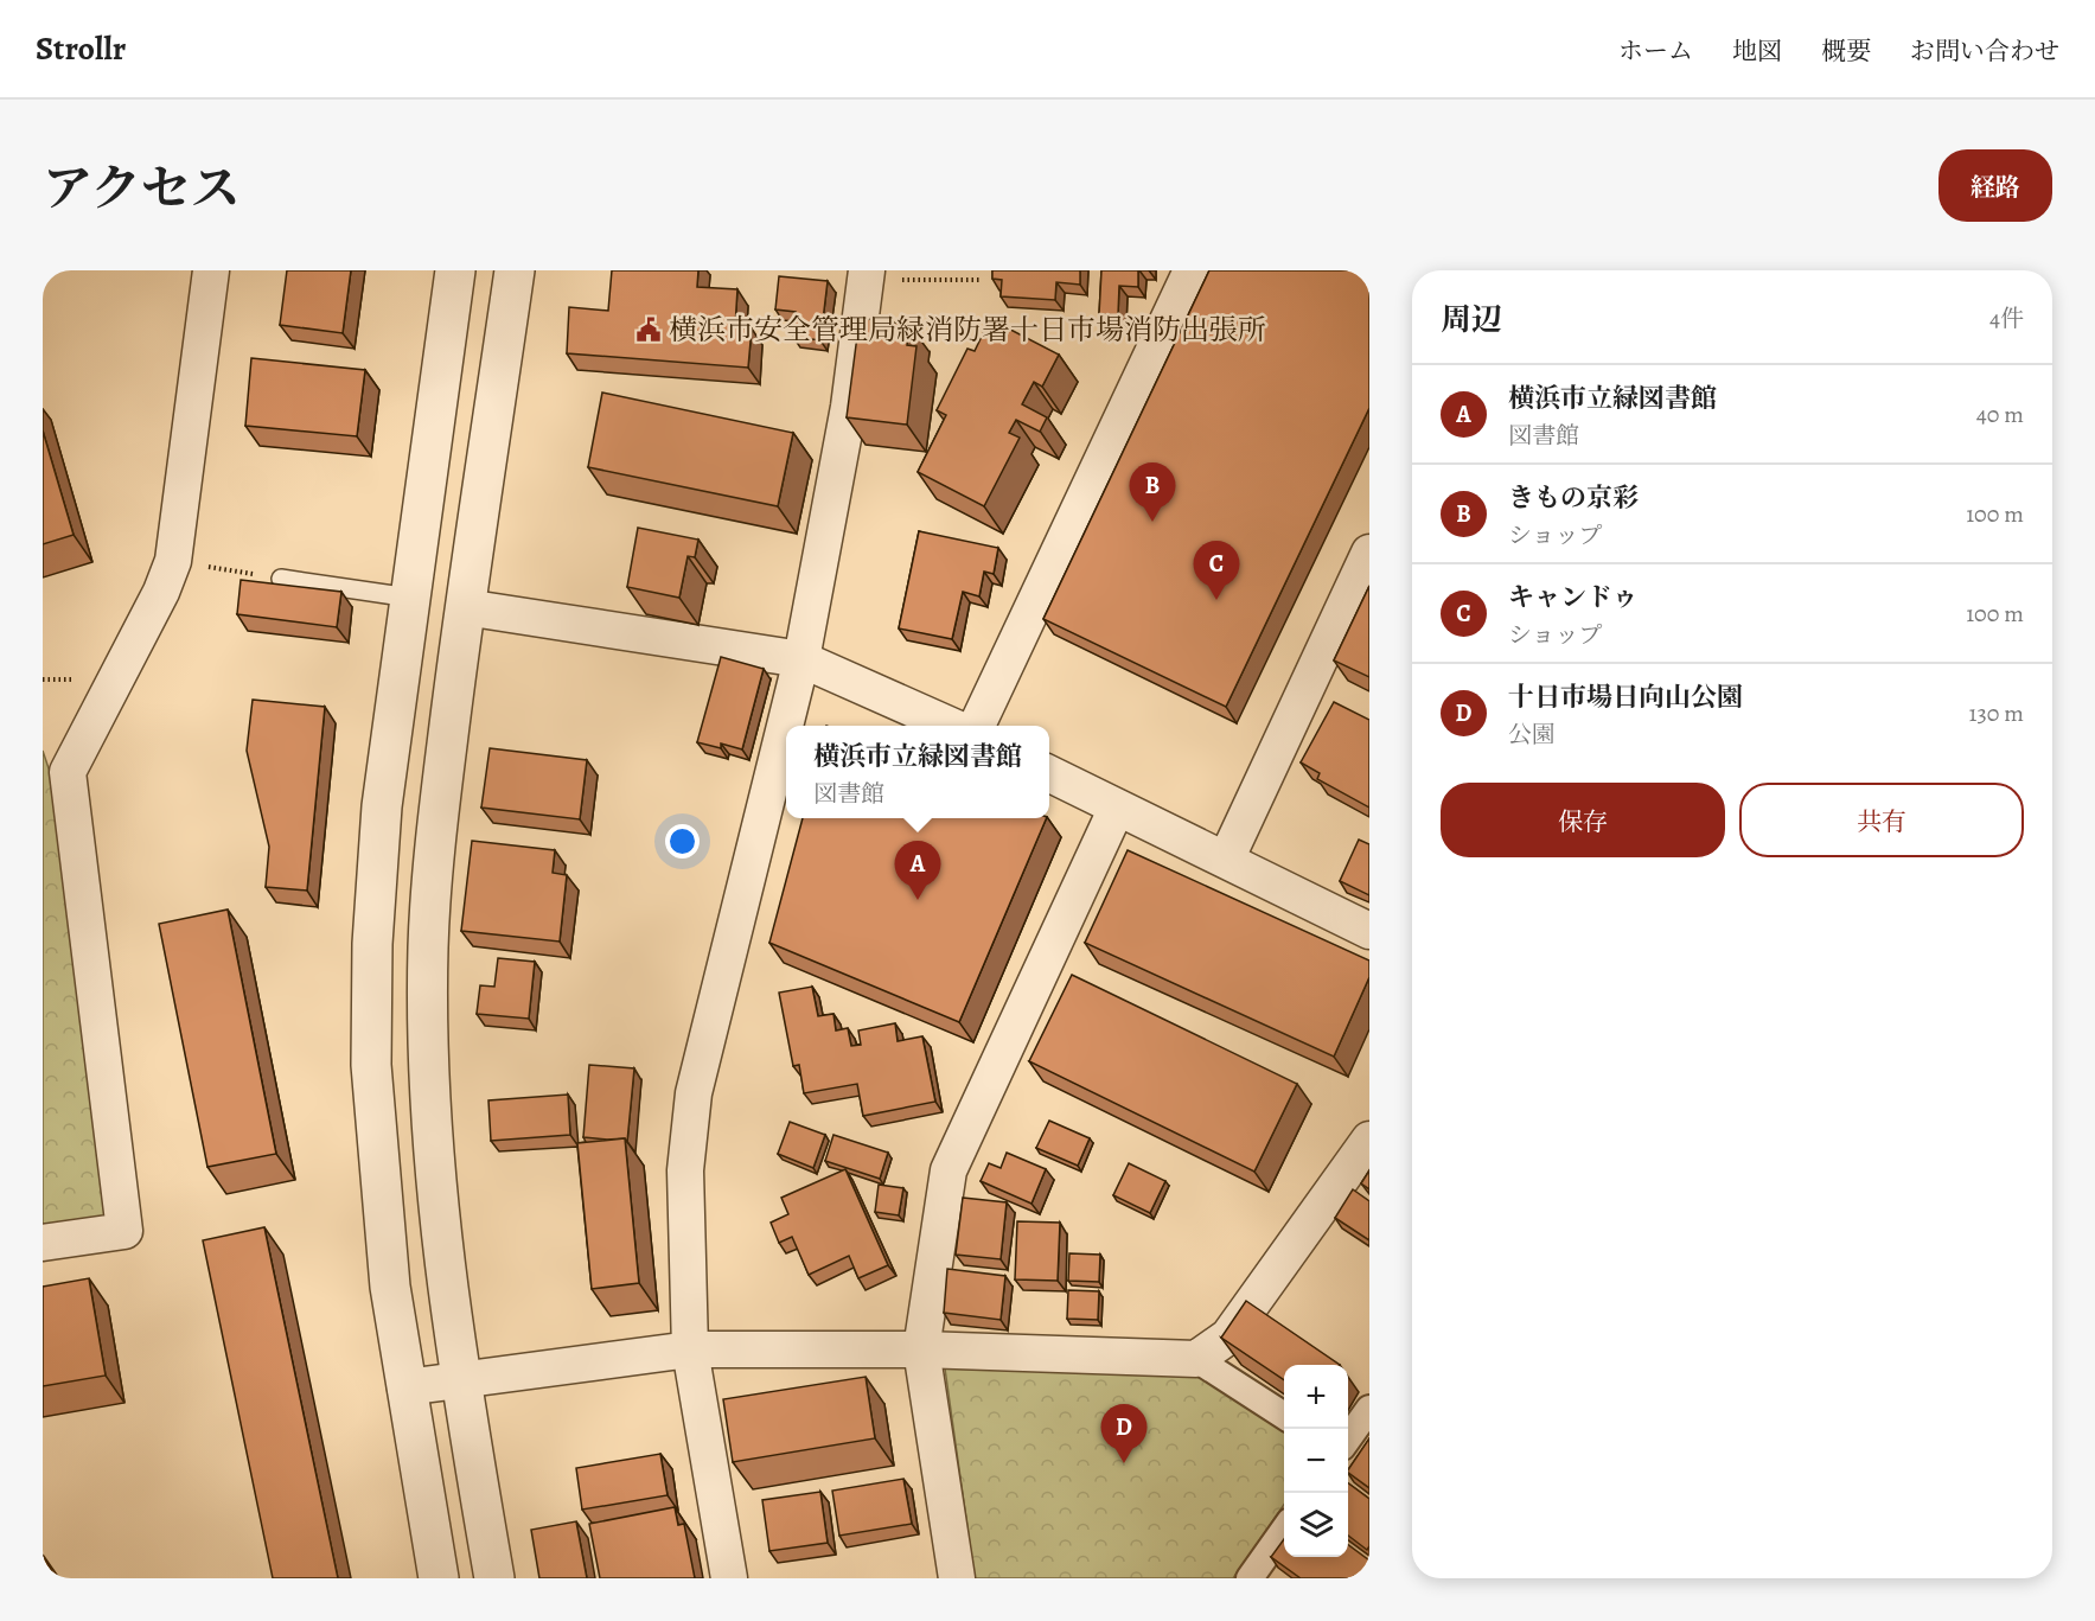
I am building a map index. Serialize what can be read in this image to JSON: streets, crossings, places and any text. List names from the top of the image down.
{
  "places": {
    "public building": ["横浜市安全管理局緑消防署十日市場消防出張所"]
  },
  "page": {
    "header": "Strollr",
    "nav": [
      "ホーム",
      "地図",
      "概要",
      "お問い合わせ"
    ],
    "title": "アクセス",
    "buttons": [
      "経路",
      ["保存", "共有"]
    ],
    "heading": ["周辺", "4件"],
    "list": [
      {
        "mark": "A",
        "name": "横浜市立緑図書館",
        "note": "図書館",
        "value": "40 m"
      },
      {
        "mark": "B",
        "name": "きもの京彩",
        "note": "ショップ",
        "value": "100 m"
      },
      {
        "mark": "C",
        "name": "キャンドゥ",
        "note": "ショップ",
        "value": "100 m"
      },
      {
        "mark": "D",
        "name": "十日市場日向山公園",
        "note": "公園",
        "value": "130 m"
      }
    ],
    "pins": [
      "B",
      "C",
      "A",
      "D"
    ],
    "popup": ["横浜市立緑図書館", "図書館"],
    "map_buttons": ["+", "−"]
  }
}
